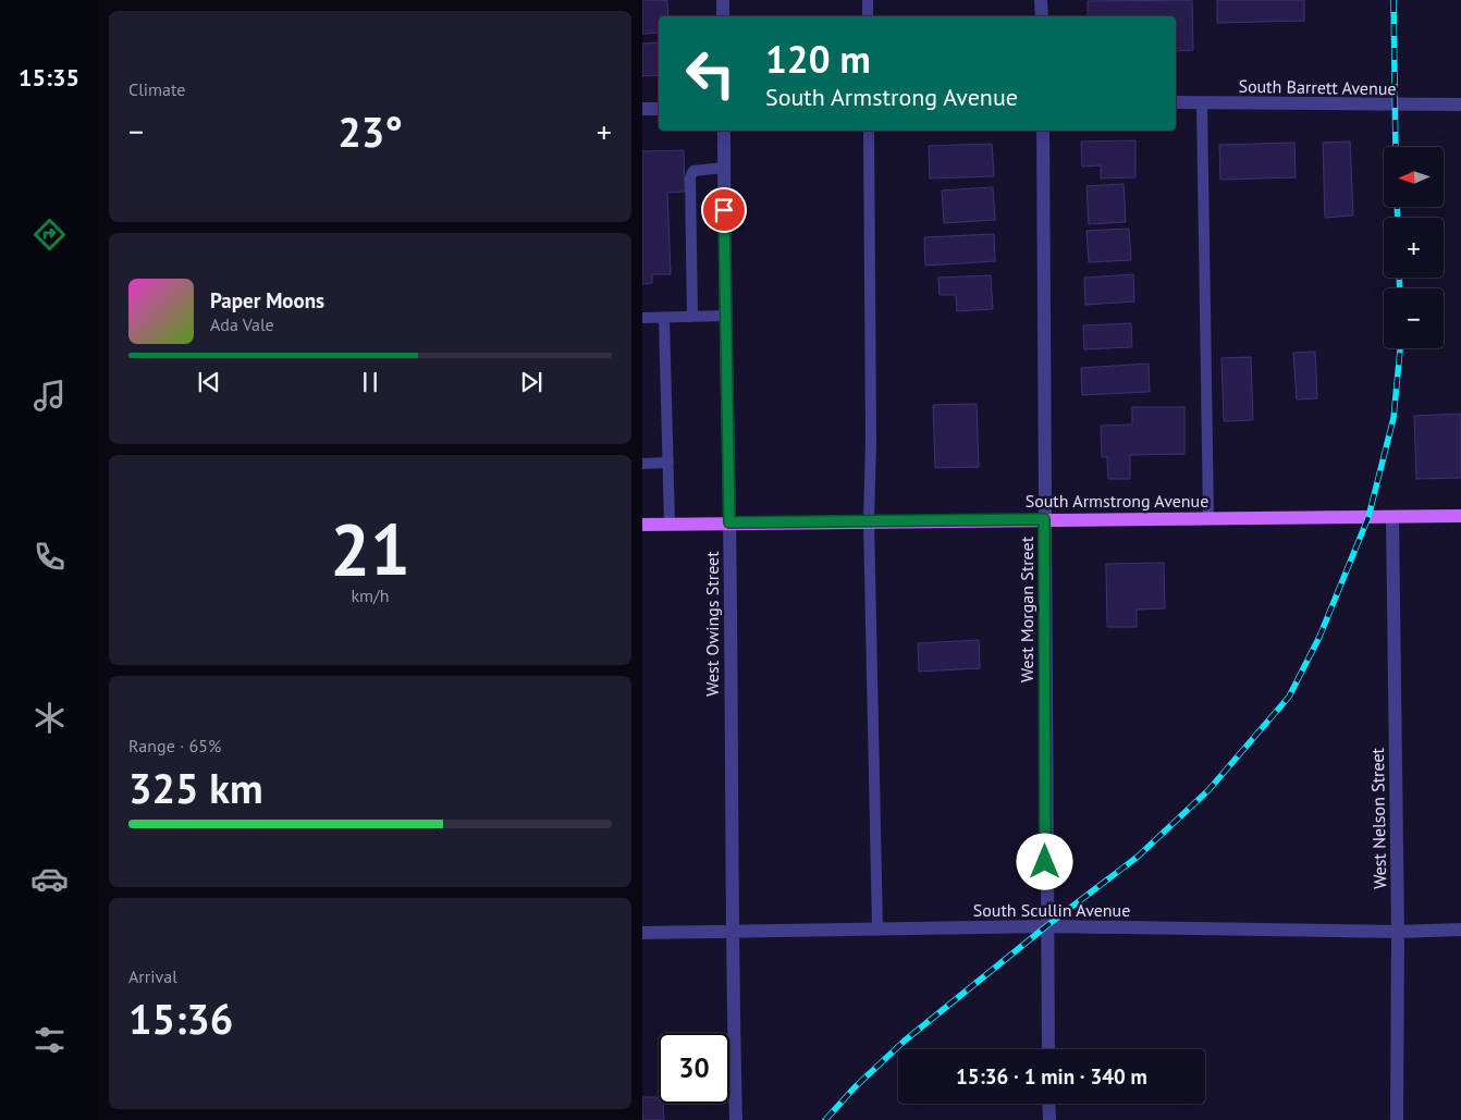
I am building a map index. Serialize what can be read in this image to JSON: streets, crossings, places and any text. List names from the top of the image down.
{
  "streets": {
    "main road": ["South Armstrong Avenue"],
    "street": [
      "South Barrett Avenue",
      "West Morgan Street",
      "West Owings Street",
      "West Nelson Street",
      "South Scullin Avenue"
    ]
  },
  "crossings": [
    ["South Armstrong Avenue", "West Morgan Street"],
    ["South Armstrong Avenue", "West Owings Street"],
    ["South Armstrong Avenue", "West Nelson Street"],
    ["West Morgan Street", "South Scullin Avenue"],
    ["West Owings Street", "South Scullin Avenue"],
    ["West Nelson Street", "South Scullin Avenue"]
  ],
  "north": "left",
  "page": {
    "tabs": "15:35",
    "tile": [
      "Climate",
      ["21", "km/h"],
      ["Range · 65%", "325 km"],
      ["Arrival", "15:36"]
    ],
    "turn": ["120 m", "South Armstrong Avenue"],
    "heat": ["−", "23°", "+"],
    "map_buttons": ["+", "−"],
    "song": ["Paper Moons", "Ada Vale"],
    "limit": "30",
    "trip": "15:36 · 1 min · 340 m"
  }
}
